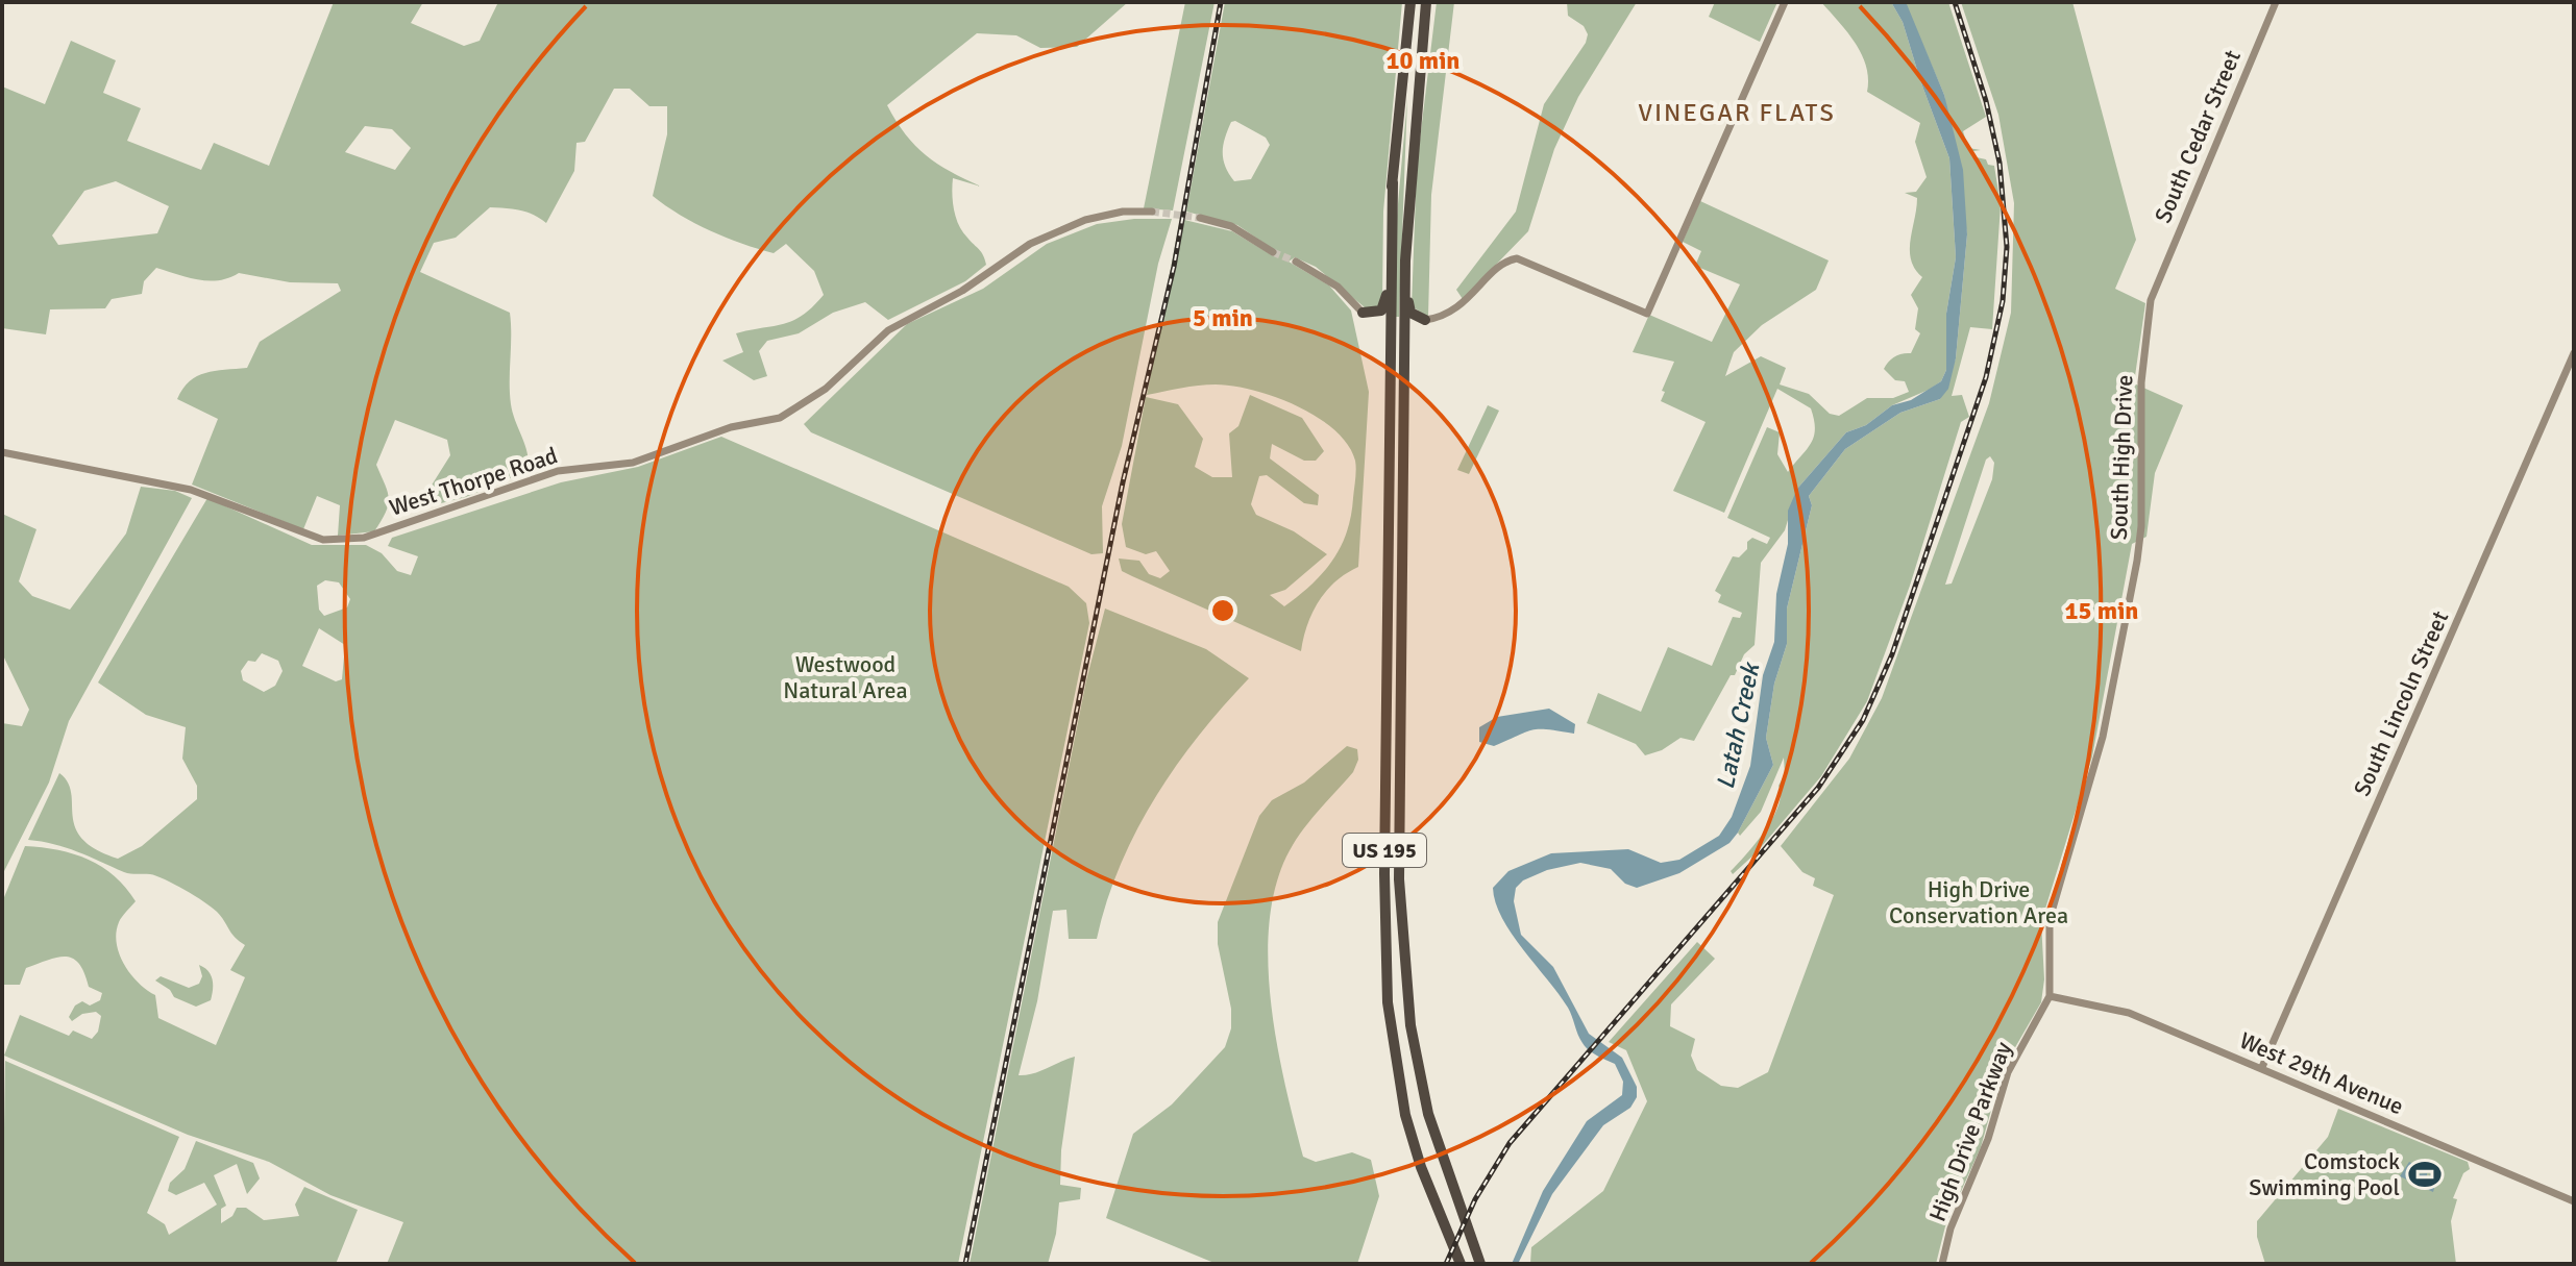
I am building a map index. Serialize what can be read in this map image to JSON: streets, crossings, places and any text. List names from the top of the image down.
{
  "streets": {
    "highway": ["US 195"],
    "street": [
      "South Cedar Street",
      "South High Drive",
      "West Thorpe Road",
      "South Lincoln Street",
      "West 29th Avenue",
      "High Drive Parkway"
    ]
  },
  "crossings": [
    ["South Cedar Street", "South High Drive"],
    ["South High Drive", "West 29th Avenue"],
    ["South High Drive", "High Drive Parkway"],
    ["South Lincoln Street", "West 29th Avenue"]
  ],
  "districts": ["VINEGAR FLATS"],
  "water": ["Latah Creek"],
  "parks": ["Westwood Natural Area", "High Drive Conservation Area"],
  "places": {
    "sports": ["Comstock Swimming Pool"]
  },
  "rings": ["10 min", "5 min", "15 min"]
}
